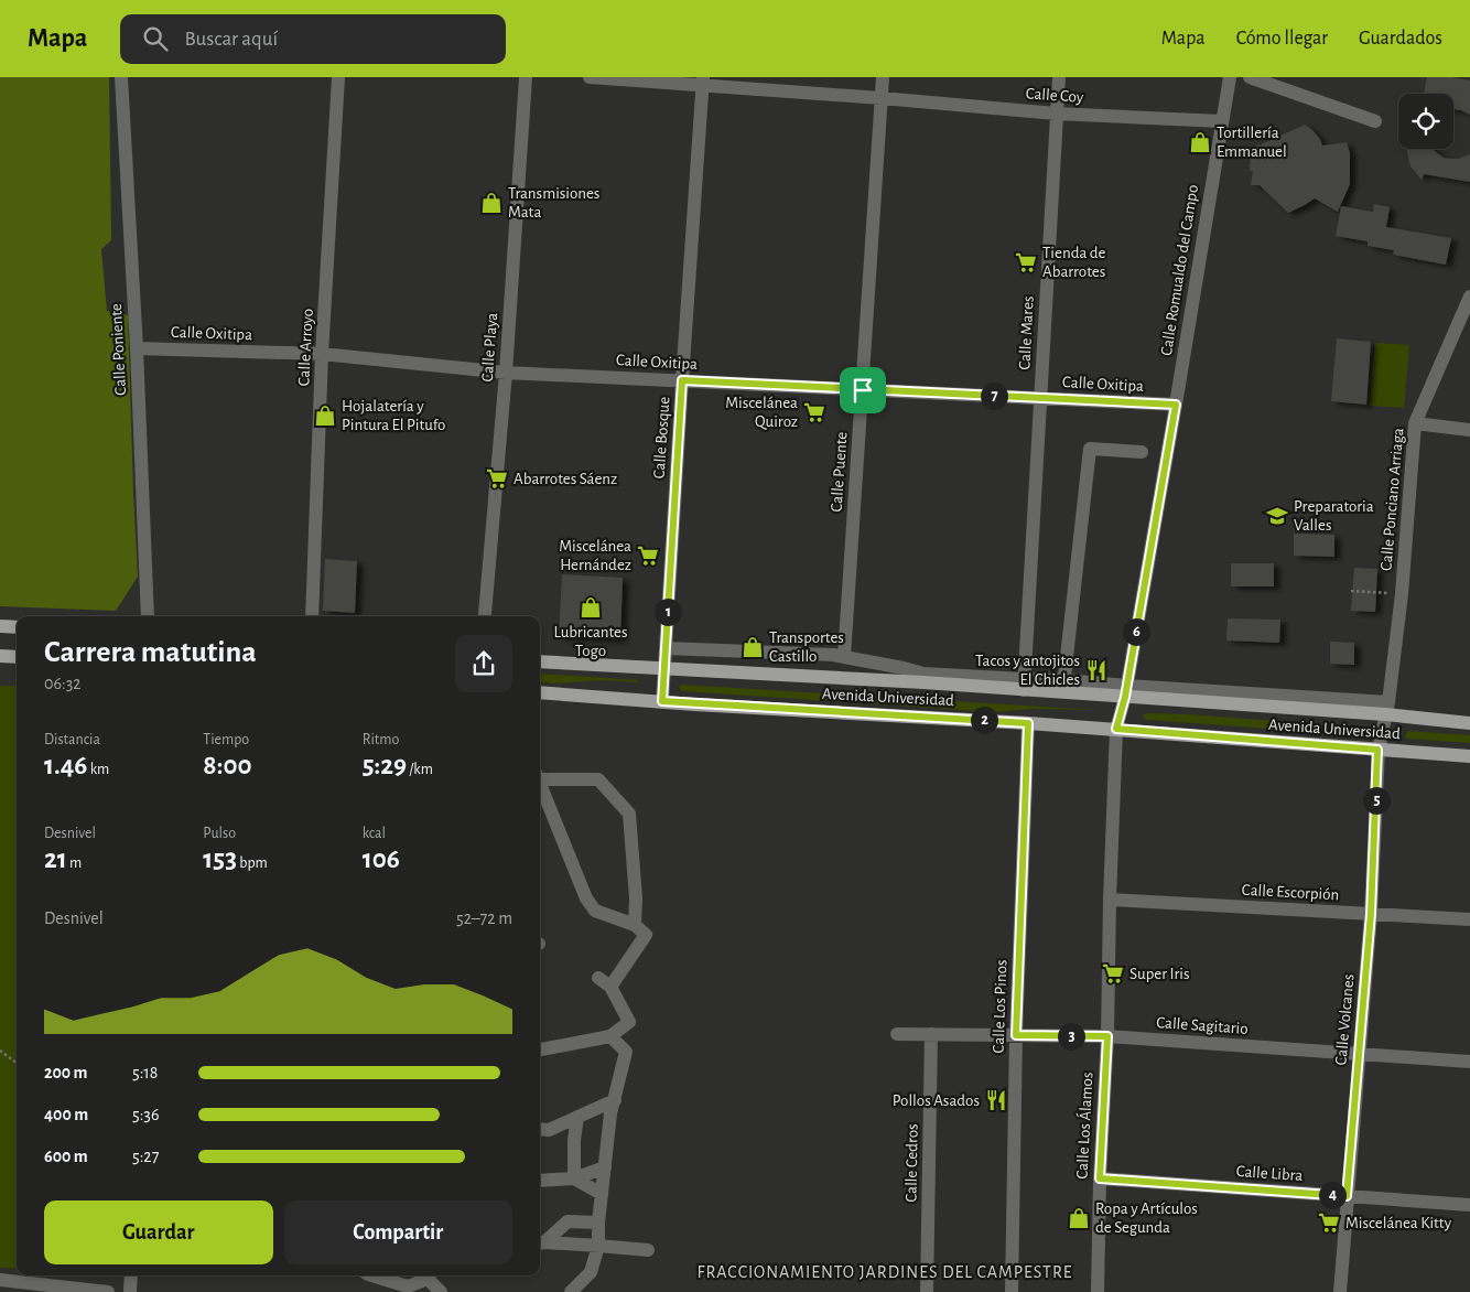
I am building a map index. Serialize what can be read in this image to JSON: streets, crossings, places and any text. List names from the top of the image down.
{
  "streets": {
    "main road": ["Avenida Universidad"],
    "street": [
      "Calle Coy",
      "Calle Romualdo del Campo",
      "Calle Oxitipa",
      "Calle Mares",
      "Calle Arroyo",
      "Calle Playa",
      "Calle Poniente",
      "Calle Bosque",
      "Calle Puente",
      "Calle Ponciano Arriaga",
      "Calle Escorpión",
      "Calle Los Pinos",
      "Calle Volcanes",
      "Calle Sagitario",
      "Calle Los Álamos",
      "Calle Cedros",
      "Calle Libra"
    ]
  },
  "crossings": [
    ["Calle Coy", "Calle Romualdo del Campo"],
    ["Calle Coy", "Calle Mares"],
    ["Calle Coy", "Calle Bosque"],
    ["Calle Coy", "Calle Puente"],
    ["Calle Romualdo del Campo", "Calle Oxitipa"],
    ["Calle Romualdo del Campo", "Avenida Universidad"],
    ["Calle Romualdo del Campo", "Calle Los Álamos"],
    ["Calle Oxitipa", "Calle Mares"],
    ["Calle Oxitipa", "Calle Arroyo"],
    ["Calle Oxitipa", "Calle Playa"],
    ["Calle Oxitipa", "Calle Poniente"],
    ["Calle Oxitipa", "Calle Bosque"],
    ["Calle Oxitipa", "Calle Puente"],
    ["Calle Mares", "Avenida Universidad"],
    ["Calle Bosque", "Avenida Universidad"],
    ["Calle Ponciano Arriaga", "Avenida Universidad"],
    ["Calle Ponciano Arriaga", "Calle Volcanes"],
    ["Avenida Universidad", "Calle Los Pinos"],
    ["Avenida Universidad", "Calle Volcanes"],
    ["Avenida Universidad", "Calle Los Álamos"],
    ["Calle Escorpión", "Calle Volcanes"],
    ["Calle Escorpión", "Calle Los Álamos"],
    ["Calle Los Pinos", "Calle Sagitario"],
    ["Calle Volcanes", "Calle Sagitario"],
    ["Calle Volcanes", "Calle Libra"],
    ["Calle Sagitario", "Calle Los Álamos"],
    ["Calle Sagitario", "Calle Cedros"],
    ["Calle Los Álamos", "Calle Libra"]
  ],
  "districts": ["FRACCIONAMIENTO JARDINES DEL CAMPESTRE"],
  "places": {
    "shop": [
      "Tortillería Emmanuel",
      "Transmisiones Mata",
      "Hojalatería y Pintura El Pitufo",
      "Lubricantes Togo",
      "Transportes Castillo",
      "Ropa y Artículos de Segunda"
    ],
    "supermarket": [
      "Tienda de Abarrotes",
      "Miscelánea Quiroz",
      "Abarrotes Sáenz",
      "Miscelánea Hernández",
      "Super Iris",
      "Miscelánea Kitty"
    ],
    "school or university": ["Preparatoria Valles"],
    "restaurant": ["Tacos y antojitos El Chicles", "Pollos Asados"]
  },
  "page": {
    "header": "Mapa",
    "search": "Buscar aquí",
    "nav": ["Mapa", "Cómo llegar", "Guardados"],
    "pins": [
      "7",
      "1",
      "6",
      "2",
      "5",
      "3",
      "4"
    ],
    "heading": ["Carrera matutina", "06:32"],
    "stats": [
      ["Distancia", "1.46 km"],
      ["Tiempo", "8:00"],
      ["Ritmo", "5:29 /km"],
      ["Desnivel", "21 m"],
      ["Pulso", "153 bpm"],
      ["kcal", "106"]
    ],
    "chart": ["Desnivel", "52–72 m"],
    "list": [
      {
        "name": "200 m",
        "note": "5:18"
      },
      {
        "name": "400 m",
        "note": "5:36"
      },
      {
        "name": "600 m",
        "note": "5:27"
      }
    ],
    "buttons": ["Guardar", "Compartir"]
  }
}
